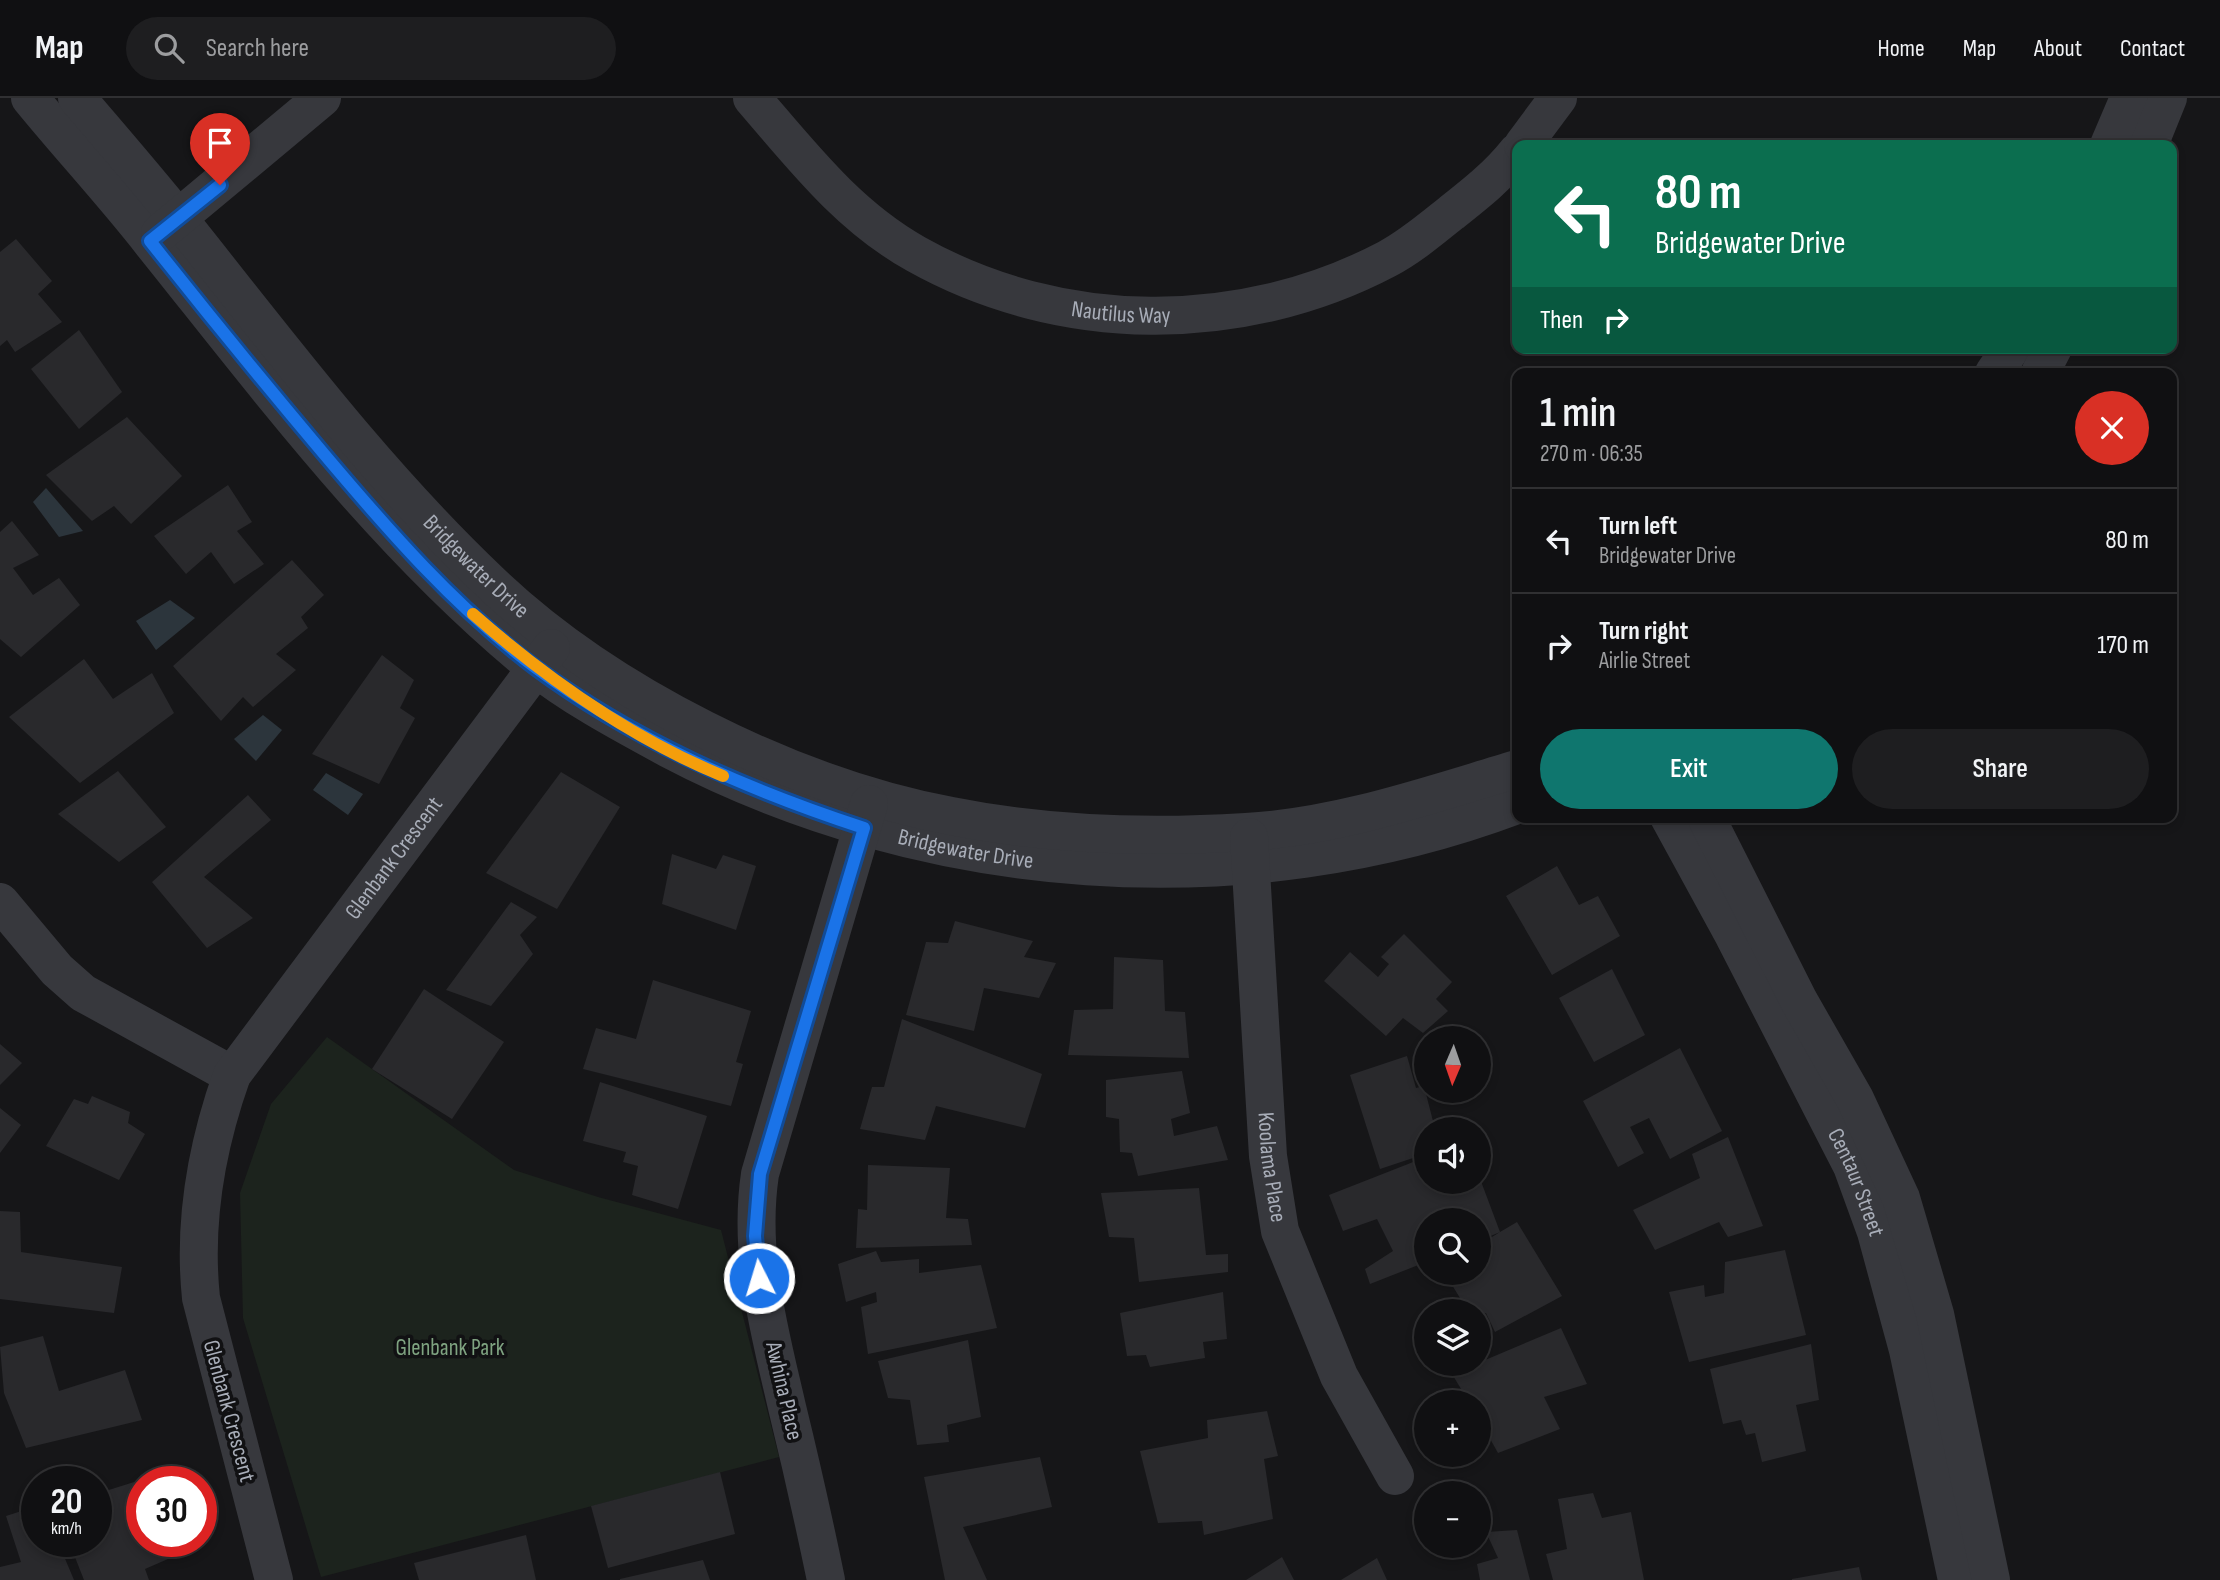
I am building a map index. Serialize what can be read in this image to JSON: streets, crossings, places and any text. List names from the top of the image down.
{
  "streets": {
    "street": [
      "Nautilus Way",
      "Bridgewater Drive",
      "Glenbank Crescent",
      "Koolama Place",
      "Centaur Street",
      "Awhina Place"
    ]
  },
  "crossings": [
    ["Bridgewater Drive", "Glenbank Crescent"],
    ["Bridgewater Drive", "Koolama Place"],
    ["Bridgewater Drive", "Awhina Place"]
  ],
  "parks": ["Glenbank Park"],
  "north": "bottom",
  "page": {
    "header": "Map",
    "search": "Search here",
    "nav": [
      "Home",
      "Map",
      "About",
      "Contact"
    ],
    "turn": ["80 m", "Bridgewater Drive"],
    "then": "Then",
    "heading": ["1 min", "270 m · 06:35"],
    "list": [
      {
        "name": "Turn left",
        "note": "Bridgewater Drive",
        "value": "80 m"
      },
      {
        "name": "Turn right",
        "note": "Airlie Street",
        "value": "170 m"
      }
    ],
    "buttons": ["Exit", "Share"],
    "map_buttons": ["+", "−"],
    "speed": "20 km/h",
    "limit": "30"
  }
}
